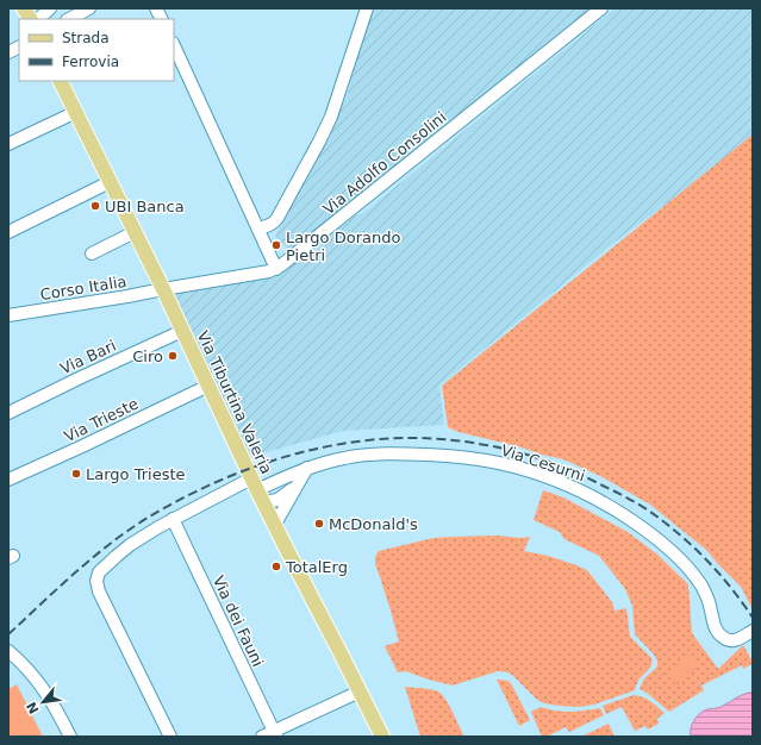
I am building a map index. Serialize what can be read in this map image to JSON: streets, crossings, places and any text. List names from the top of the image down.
{
  "streets": {
    "main road": ["Via Tiburtina Valeria"],
    "street": [
      "Via Adolfo Consolini",
      "Corso Italia",
      "Via Bari",
      "Via Trieste",
      "Via Cesurni",
      "Via dei Fauni"
    ]
  },
  "crossings": [
    ["Via Adolfo Consolini", "Corso Italia"],
    ["Via Adolfo Consolini", "Via Tiburtina Valeria"],
    ["Corso Italia", "Via Tiburtina Valeria"],
    ["Via Bari", "Via Tiburtina Valeria"],
    ["Via Tiburtina Valeria", "Via Trieste"],
    ["Via Tiburtina Valeria", "Via Cesurni"]
  ],
  "places": [
    "UBI Banca",
    "Largo Dorando Pietri",
    "Ciro",
    "Largo Trieste",
    "McDonald's",
    "TotalErg"
  ],
  "legend": ["Strada", "Ferrovia"],
  "north": "bottom left"
}
